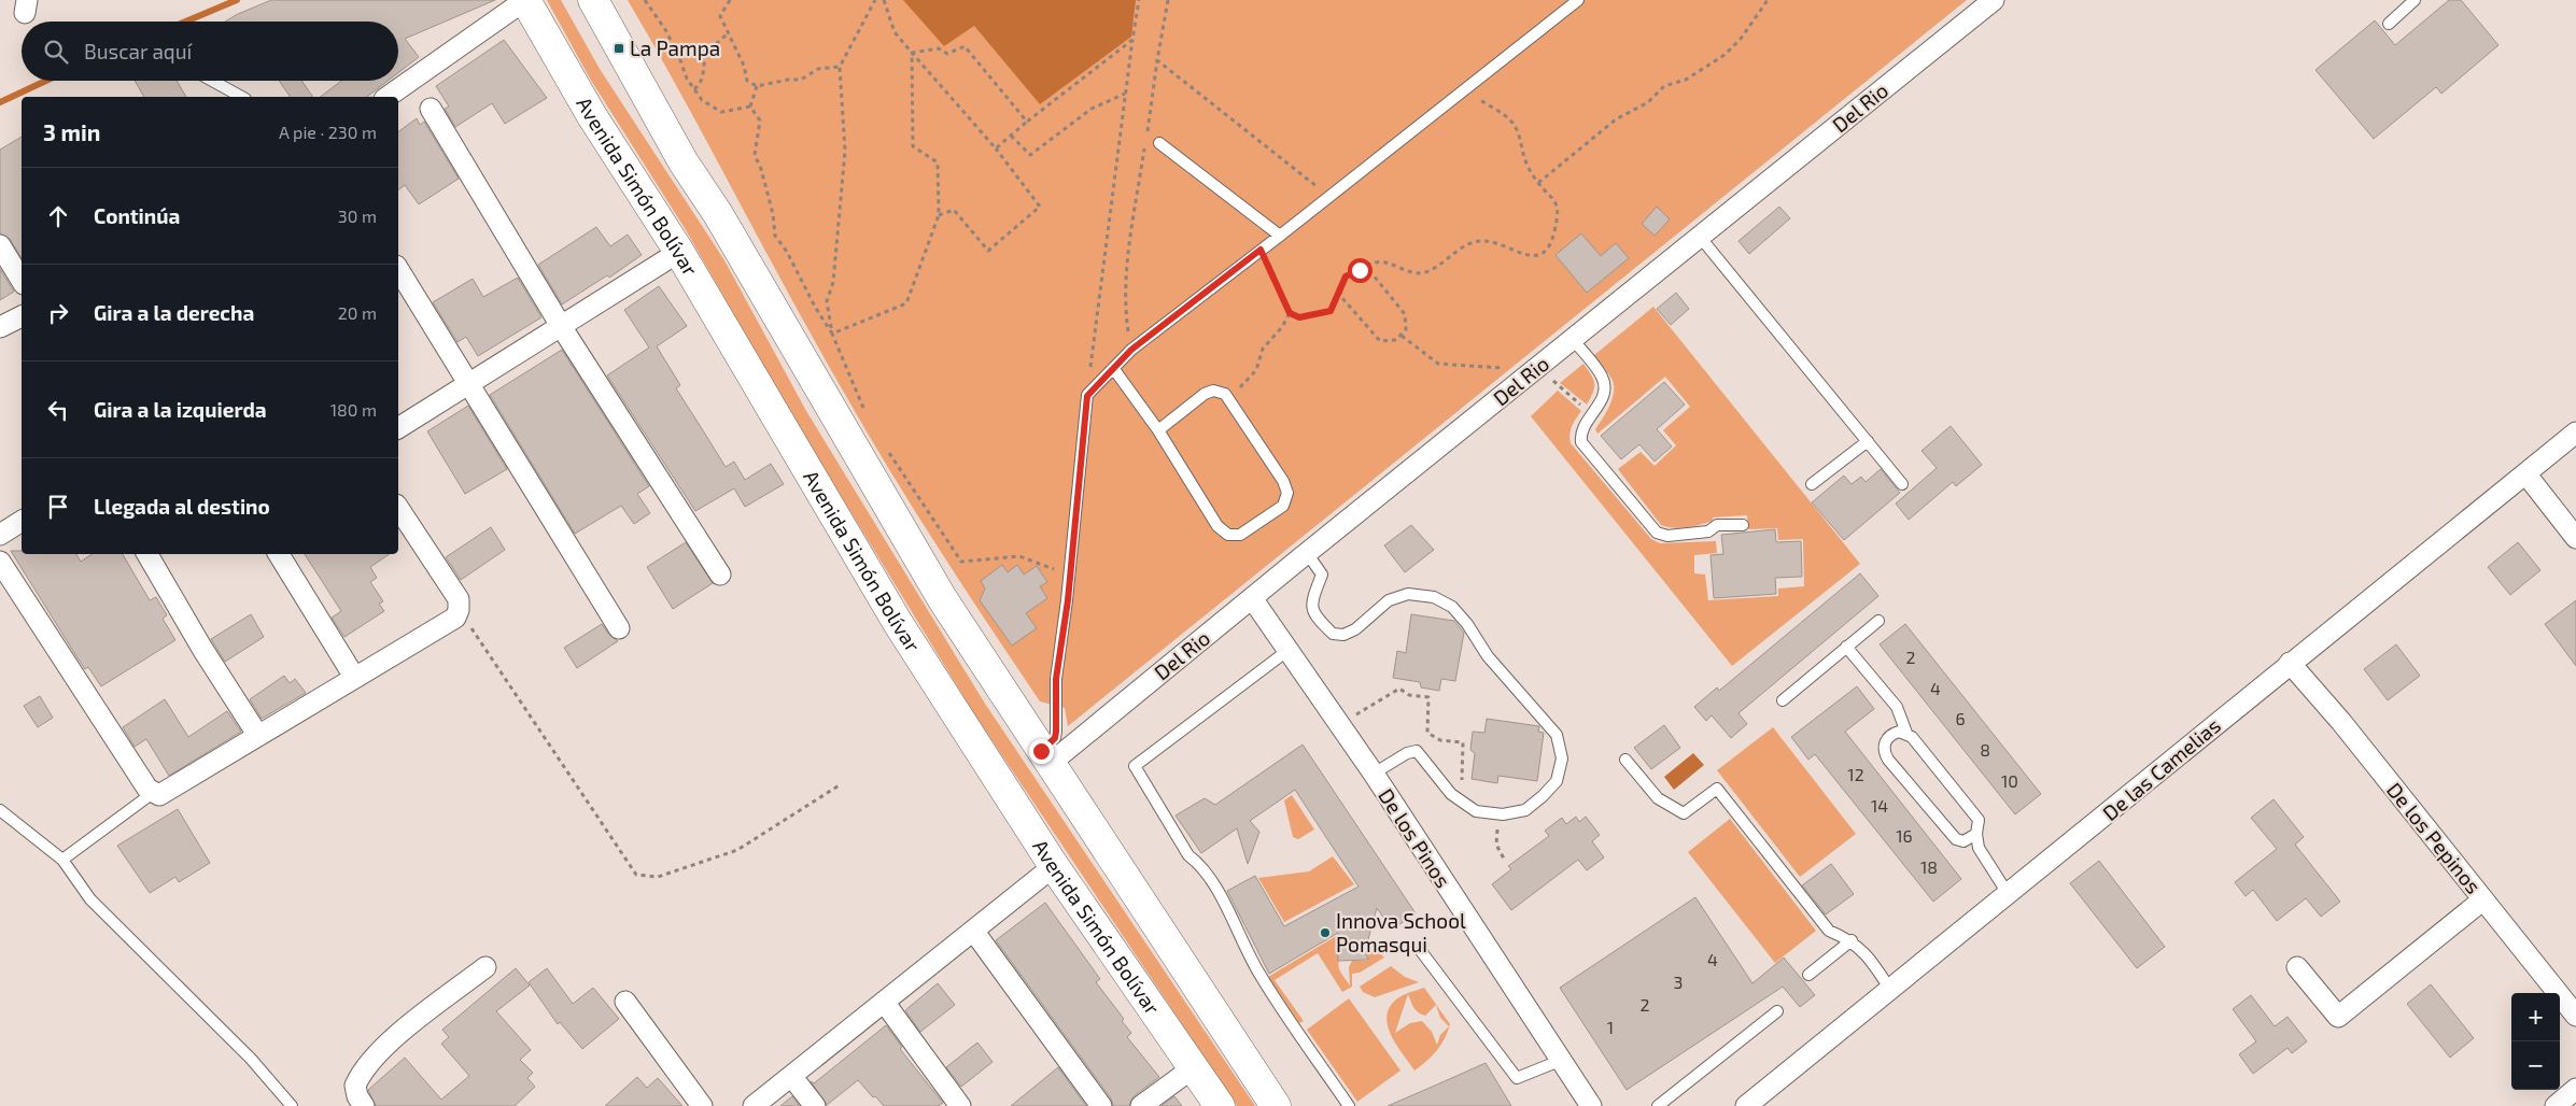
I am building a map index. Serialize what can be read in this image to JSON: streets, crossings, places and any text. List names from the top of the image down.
{
  "streets": {
    "highway": ["Avenida Simón Bolívar"],
    "street": [
      "Del Rio",
      "De las Camelias",
      "De los Pinos",
      "De los Pepinos"
    ]
  },
  "crossings": [
    ["Del Rio", "De los Pinos"],
    ["De las Camelias", "De los Pepinos"]
  ],
  "places": {
    "transit": ["La Pampa"],
    "other": ["Innova School Pomasqui"]
  },
  "house_numbers": [
    "2",
    "4",
    "6",
    "8",
    "12",
    "10",
    "14",
    "16",
    "18",
    "4",
    "3",
    "2",
    "1"
  ],
  "page": {
    "search": "Buscar aquí",
    "heading": ["3 min", "A pie · 230 m"],
    "list": [
      ["Continúa", "30 m"],
      ["Gira a la derecha", "20 m"],
      ["Gira a la izquierda", "180 m"],
      "Llegada al destino"
    ],
    "map_buttons": ["+", "−"]
  }
}
